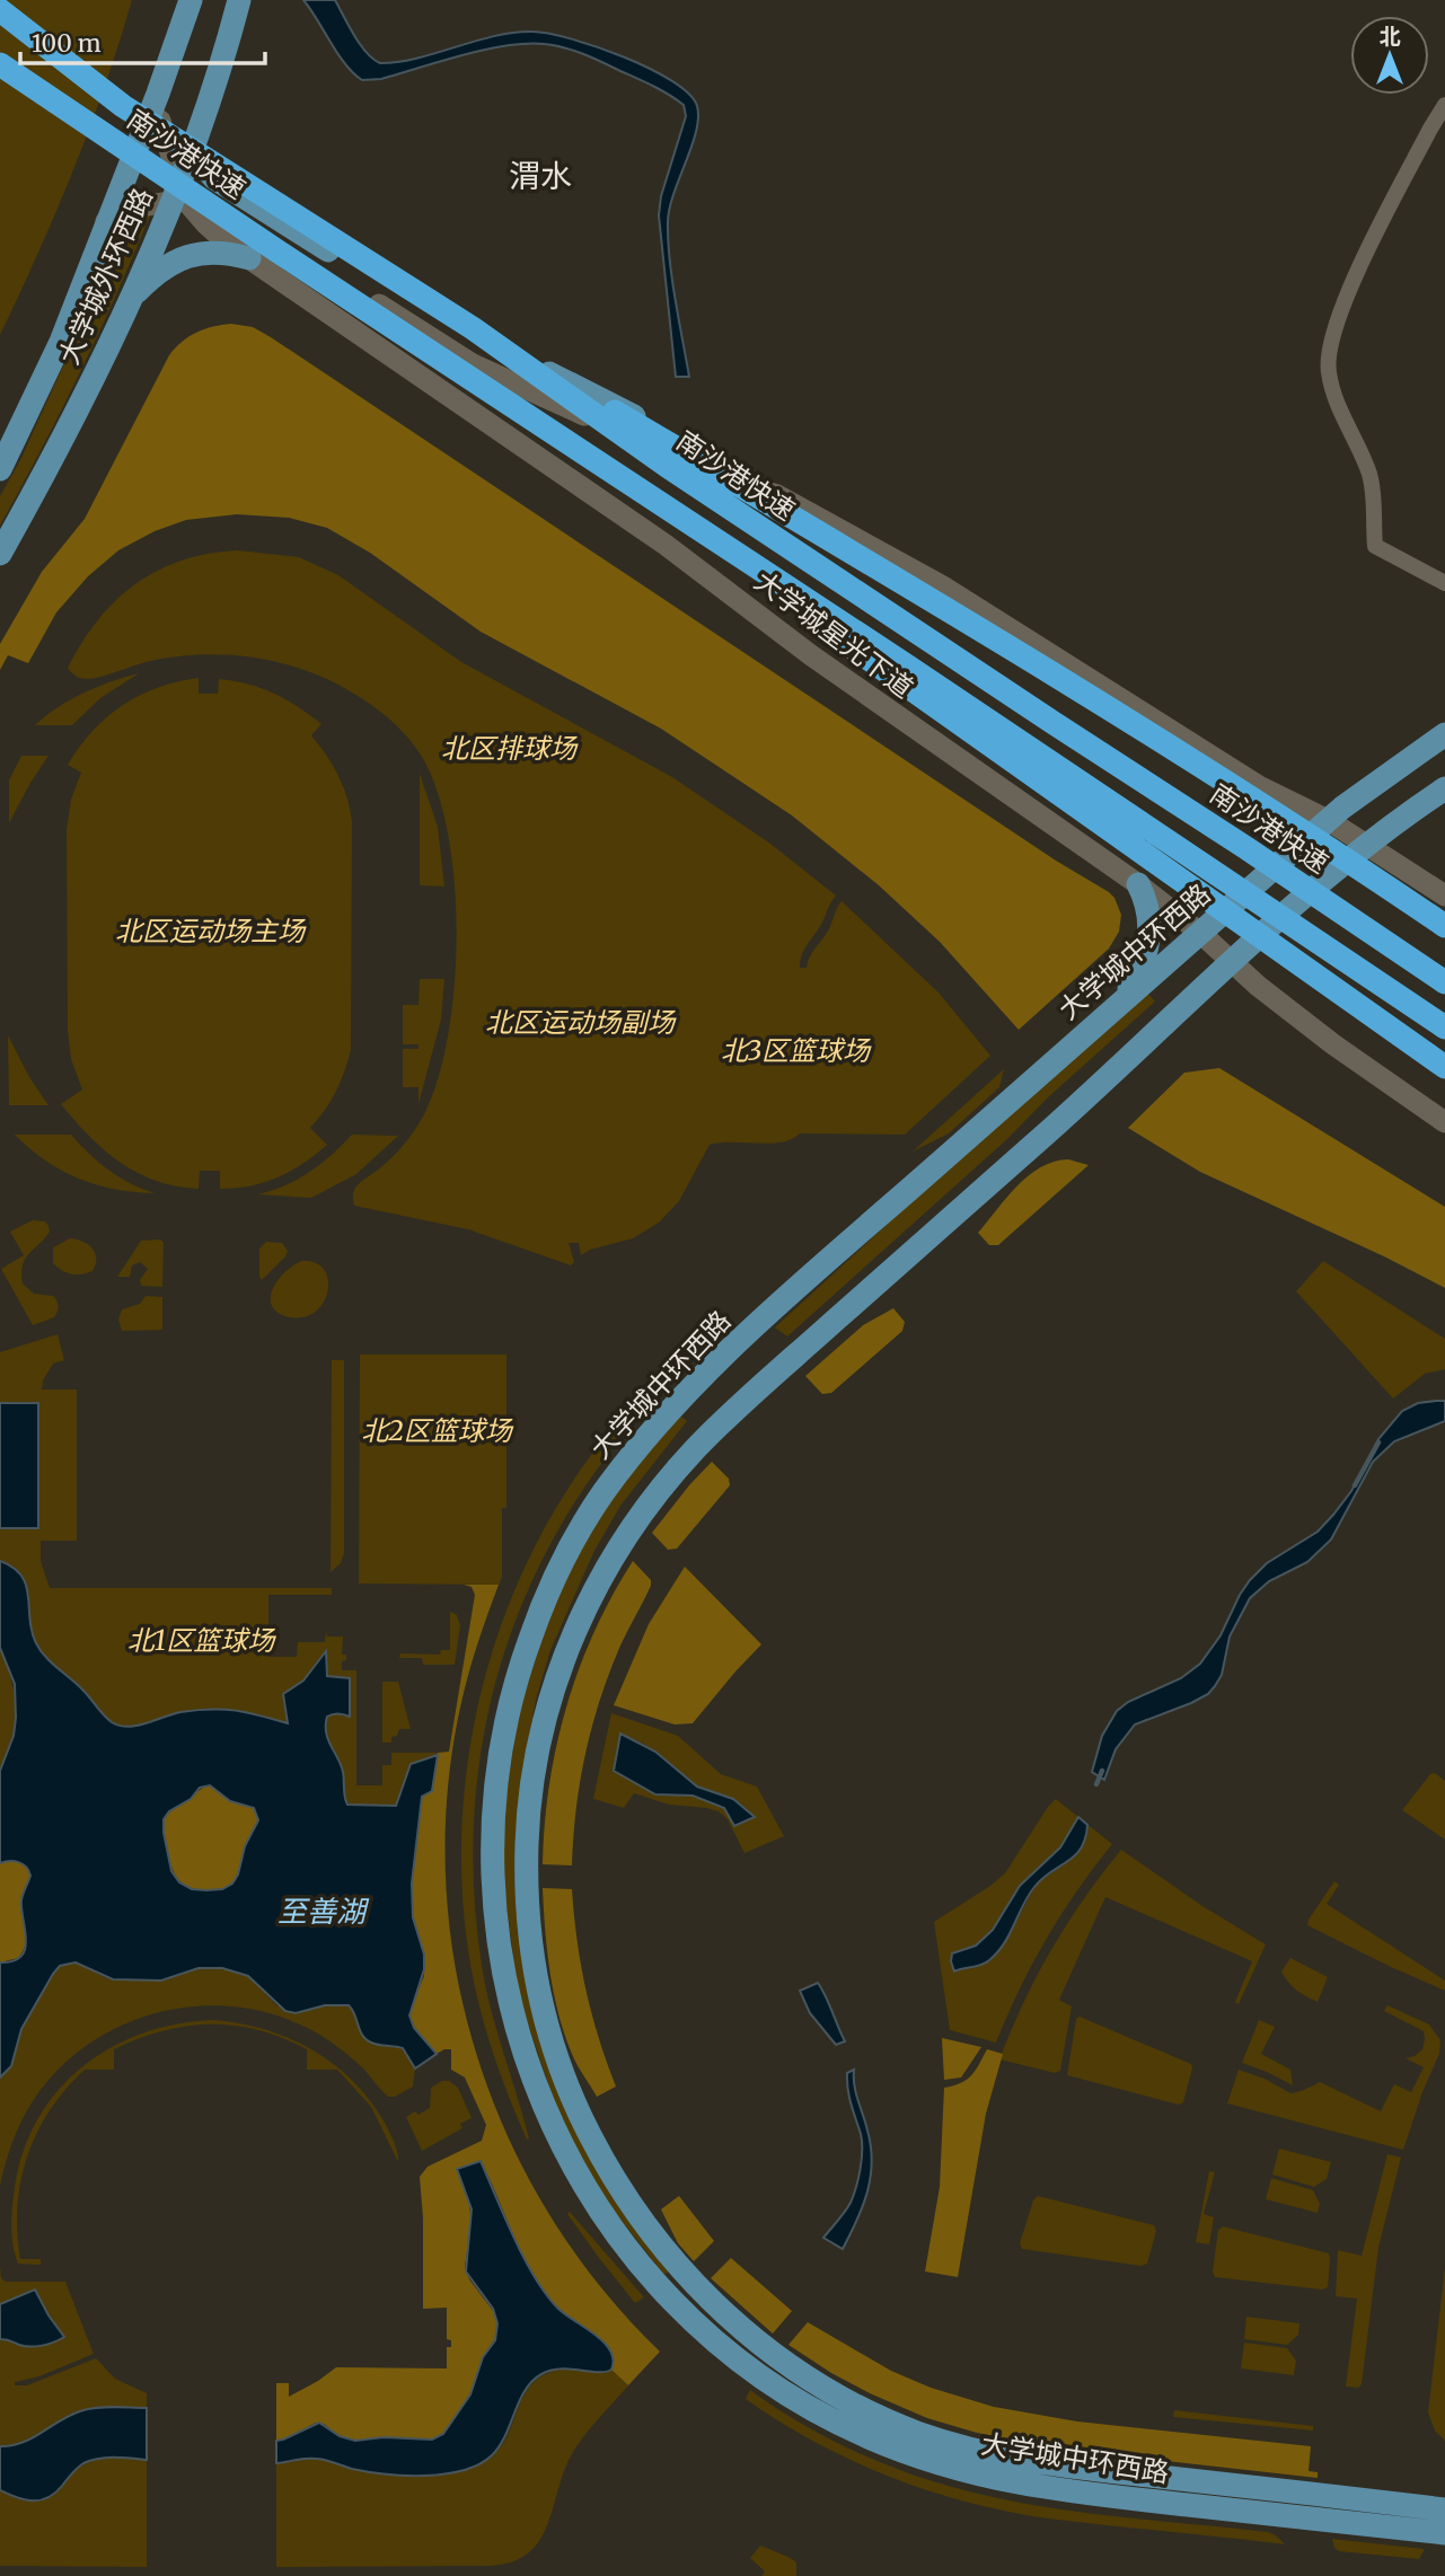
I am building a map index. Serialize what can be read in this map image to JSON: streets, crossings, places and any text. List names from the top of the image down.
{
  "streets": {
    "highway": ["南沙港快速"],
    "main road": ["大学城外环西路", "大学城星光下道", "大学城中环西路"]
  },
  "crossings": [
    ["大学城外环西路", "大学城星光下道"],
    ["大学城星光下道", "大学城中环西路"]
  ],
  "districts": ["渭水"],
  "water": ["至善湖"],
  "parks": [
    "北区排球场",
    "北区运动场主场",
    "北区运动场副场",
    "北3区篮球场",
    "北2区篮球场",
    "北1区篮球场"
  ],
  "scale_bar": "100 m",
  "north": "top"
}
